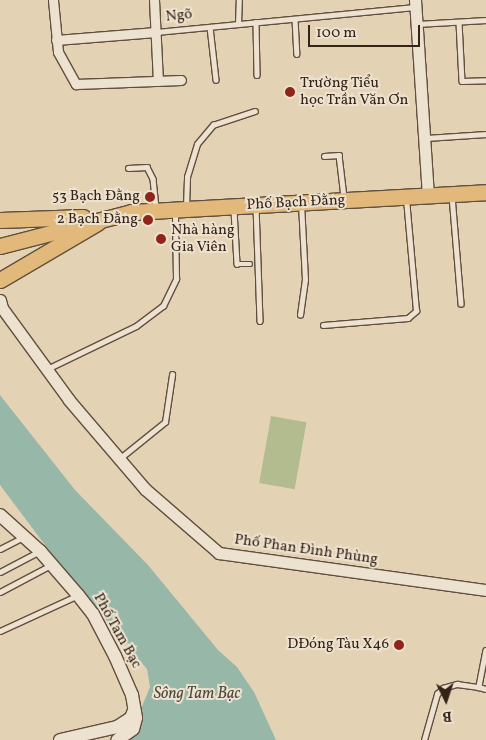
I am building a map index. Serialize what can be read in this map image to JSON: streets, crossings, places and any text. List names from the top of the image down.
{
  "streets": {
    "main road": ["Phố Bạch Đằng", "Phố Tam Bạc"],
    "street": ["Ngõ", "Phố Phan Đình Phùng"]
  },
  "water": ["Sông Tam Bạc"],
  "places": [
    "Trường Tiểu học Trần Văn Ơn",
    "53 Bạch Đằng",
    "2 Bạch Đằng",
    "Nhà hàng Gia Viên",
    "DĐóng Tàu X46"
  ],
  "scale_bar": "100 m",
  "north": "bottom"
}
